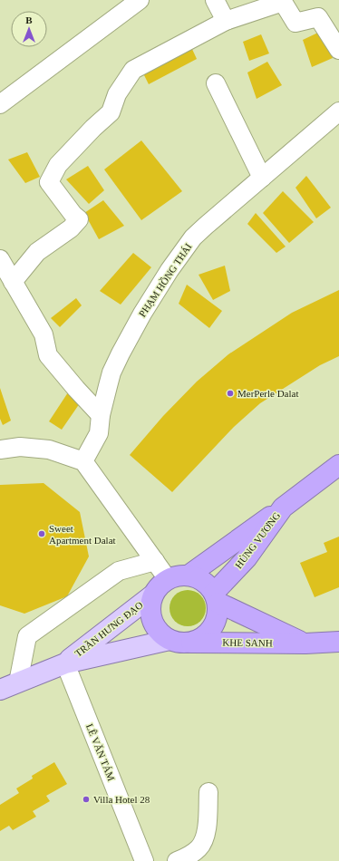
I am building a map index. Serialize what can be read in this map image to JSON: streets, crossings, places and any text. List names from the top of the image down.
{
  "streets": {
    "highway": ["HÙNG VƯƠNG", "KHE SANH"],
    "main road": ["TRẦN HƯNG ĐẠO"],
    "street": ["PHẠM HỒNG THÁI", "LÊ VĂN TÁM"]
  },
  "crossings": [
    ["HÙNG VƯƠNG", "TRẦN HƯNG ĐẠO"],
    ["HÙNG VƯƠNG", "KHE SANH"],
    ["TRẦN HƯNG ĐẠO", "KHE SANH"],
    ["TRẦN HƯNG ĐẠO", "LÊ VĂN TÁM"]
  ],
  "places": ["MerPerle Dalat", "Sweet Apartment Dalat", "Villa Hotel 28"],
  "north": "top"
}
